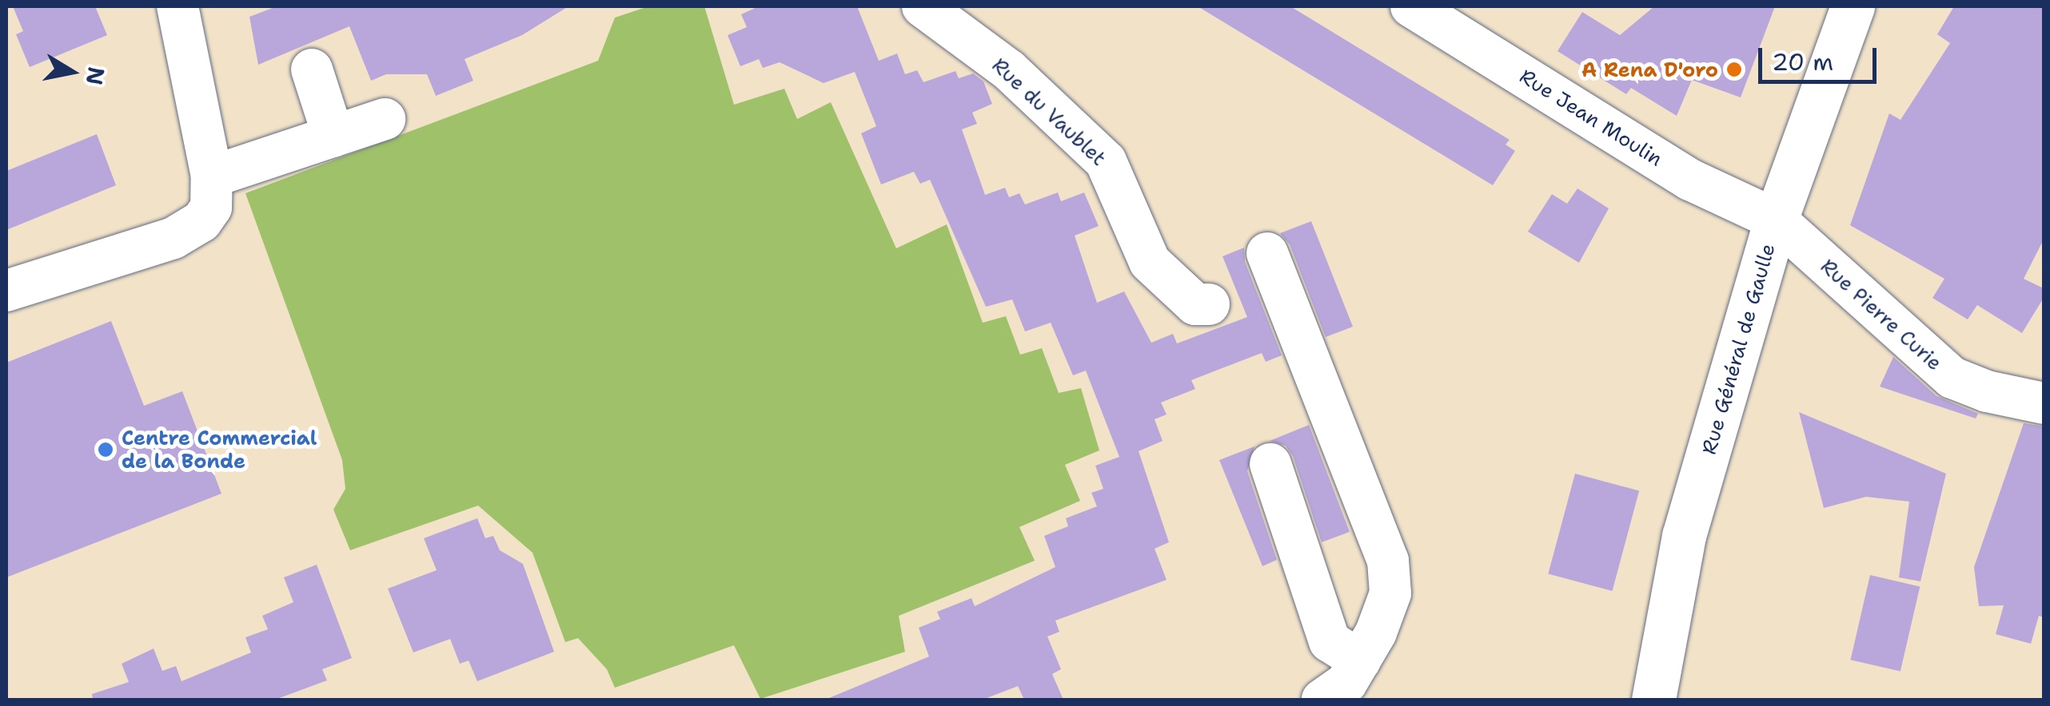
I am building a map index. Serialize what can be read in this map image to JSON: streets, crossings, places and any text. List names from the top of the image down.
{
  "streets": {
    "main road": ["Rue Général de Gaulle"],
    "street": ["Rue du Vaublet", "Rue Jean Moulin", "Rue Pierre Curie"]
  },
  "crossings": [
    ["Rue Jean Moulin", "Rue Pierre Curie"],
    ["Rue Jean Moulin", "Rue Général de Gaulle"],
    ["Rue Pierre Curie", "Rue Général de Gaulle"]
  ],
  "places": ["A Rena D'oro", "Centre Commercial de la Bonde"],
  "scale_bar": "20 m",
  "north": "right"
}
